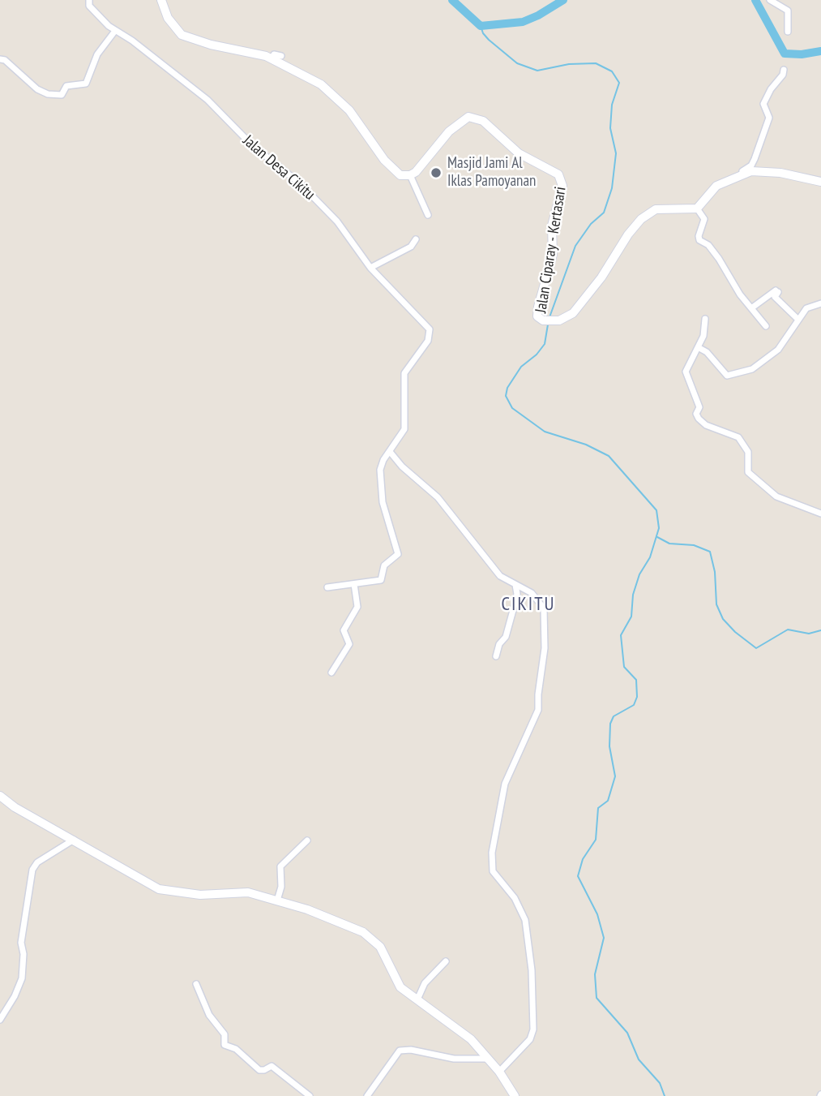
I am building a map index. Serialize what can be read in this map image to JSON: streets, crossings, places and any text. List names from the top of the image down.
{
  "streets": {
    "main road": ["Jalan Ciparay - Kertasari"],
    "street": ["Jalan Desa Cikitu"]
  },
  "districts": ["CIKITU"],
  "places": ["Masjid Jami Al Iklas Pamoyanan"]
}
